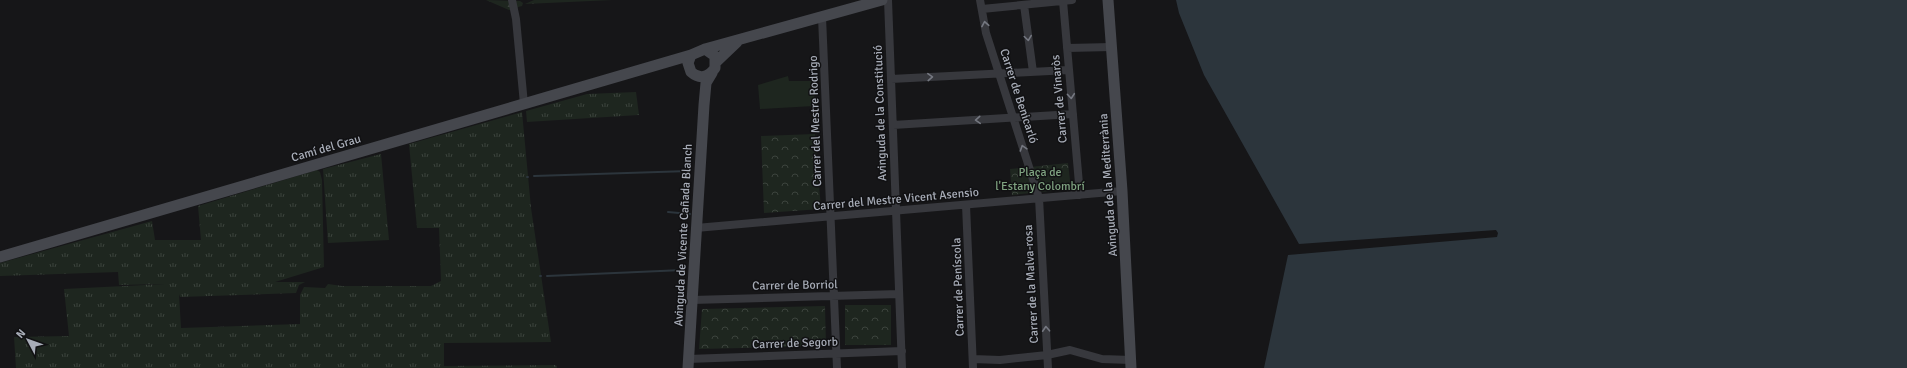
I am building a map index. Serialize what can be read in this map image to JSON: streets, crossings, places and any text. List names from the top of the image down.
{
  "streets": {
    "street": [
      "Carrer de Benicarló",
      "Carrer de Vinaròs",
      "Avinguda de la Constitució",
      "Carrer del Mestre Rodrigo",
      "Camí del Grau",
      "Avinguda de la Mediterrània",
      "Carrer del Mestre Vicent Asensio",
      "Avinguda de Vicente Cañada Blanch",
      "Carrer de la Malva-rosa",
      "Carrer de Borriol",
      "Carrer de Peníscola",
      "Carrer de Segorb"
    ]
  },
  "crossings": [
    ["Carrer de Benicarló", "Carrer del Mestre Vicent Asensio"],
    ["Carrer de Benicarló", "Carrer de la Malva-rosa"],
    ["Carrer de Vinaròs", "Carrer del Mestre Vicent Asensio"],
    ["Avinguda de la Constitució", "Carrer del Mestre Vicent Asensio"],
    ["Avinguda de la Constitució", "Carrer de Borriol"],
    ["Avinguda de la Constitució", "Carrer de Segorb"],
    ["Carrer del Mestre Rodrigo", "Carrer del Mestre Vicent Asensio"],
    ["Carrer del Mestre Rodrigo", "Carrer de Borriol"],
    ["Carrer del Mestre Rodrigo", "Carrer de Segorb"],
    ["Camí del Grau", "Avinguda de Vicente Cañada Blanch"],
    ["Avinguda de la Mediterrània", "Carrer del Mestre Vicent Asensio"],
    ["Carrer del Mestre Vicent Asensio", "Avinguda de Vicente Cañada Blanch"],
    ["Carrer del Mestre Vicent Asensio", "Carrer de la Malva-rosa"],
    ["Carrer del Mestre Vicent Asensio", "Carrer de Peníscola"],
    ["Avinguda de Vicente Cañada Blanch", "Carrer de Borriol"],
    ["Avinguda de Vicente Cañada Blanch", "Carrer de Segorb"]
  ],
  "one_way": ["Carrer de la Malva-rosa"],
  "parks": ["Plaça de l'Estany Colombrí"],
  "north": "top left"
}
